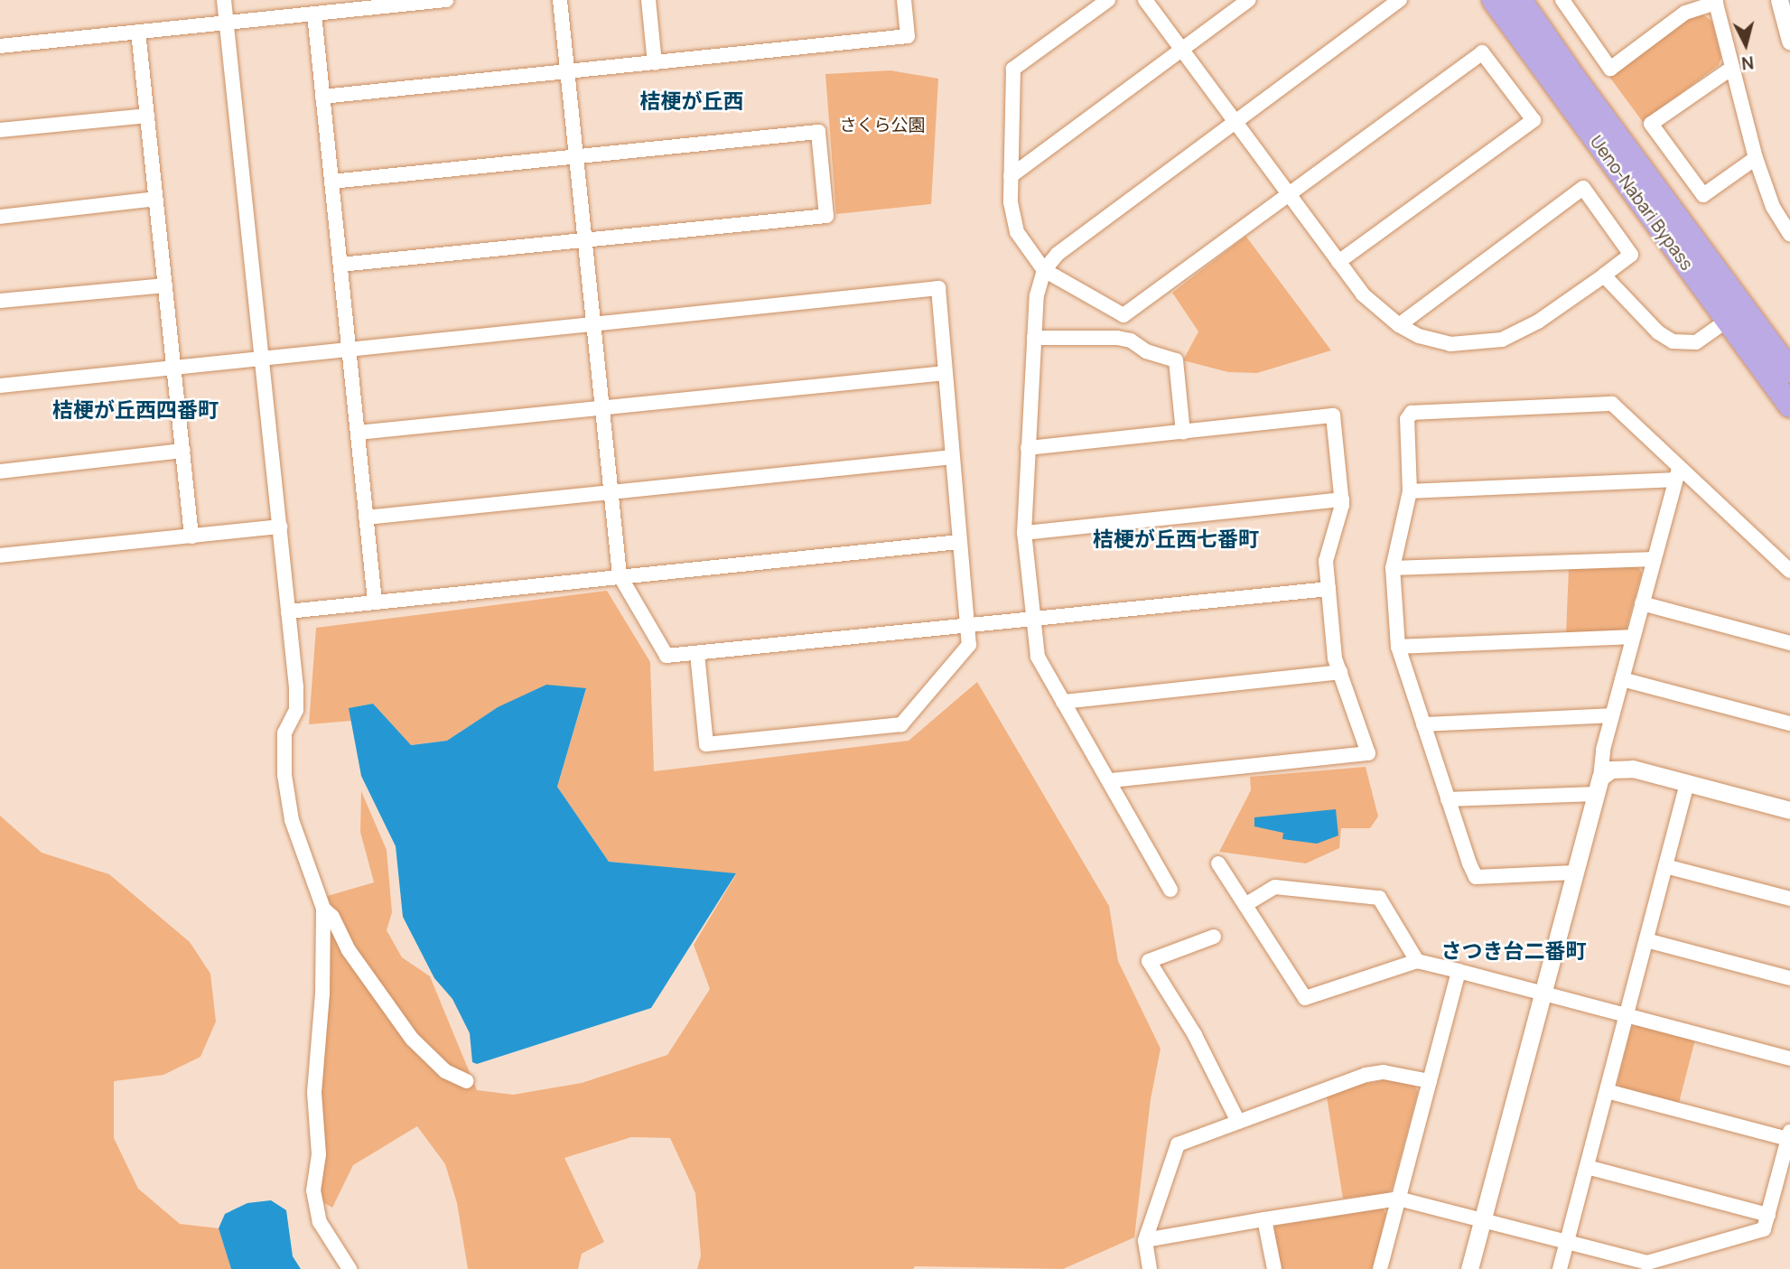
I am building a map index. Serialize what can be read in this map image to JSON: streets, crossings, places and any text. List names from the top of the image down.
{
  "streets": {
    "highway": ["Ueno-Nabari Bypass"]
  },
  "districts": [
    "桔梗が丘西",
    "桔梗が丘西四番町",
    "桔梗が丘西七番町",
    "さつき台二番町"
  ],
  "parks": ["さくら公園"],
  "north": "bottom"
}
